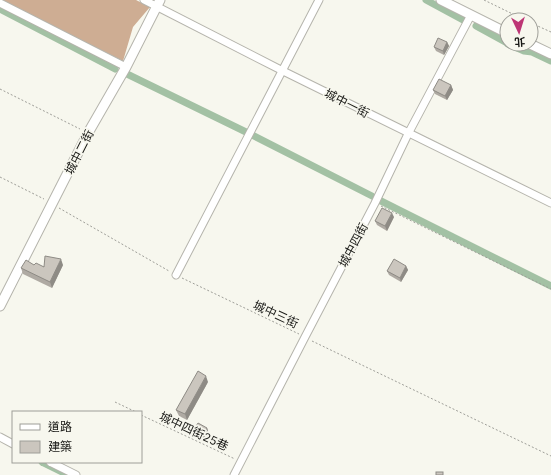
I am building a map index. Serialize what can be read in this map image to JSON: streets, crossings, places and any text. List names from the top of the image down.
{
  "streets": {
    "street": ["城中一街", "城中二街", "城中四街"],
    "path": ["城中三街", "城中四街25巷"]
  },
  "crossings": [
    ["城中一街", "城中二街"],
    ["城中一街", "城中四街"],
    ["城中二街", "城中三街"],
    ["城中四街", "城中三街"],
    ["城中四街", "城中四街25巷"]
  ],
  "legend": ["道路", "建築"],
  "north": "bottom"
}
